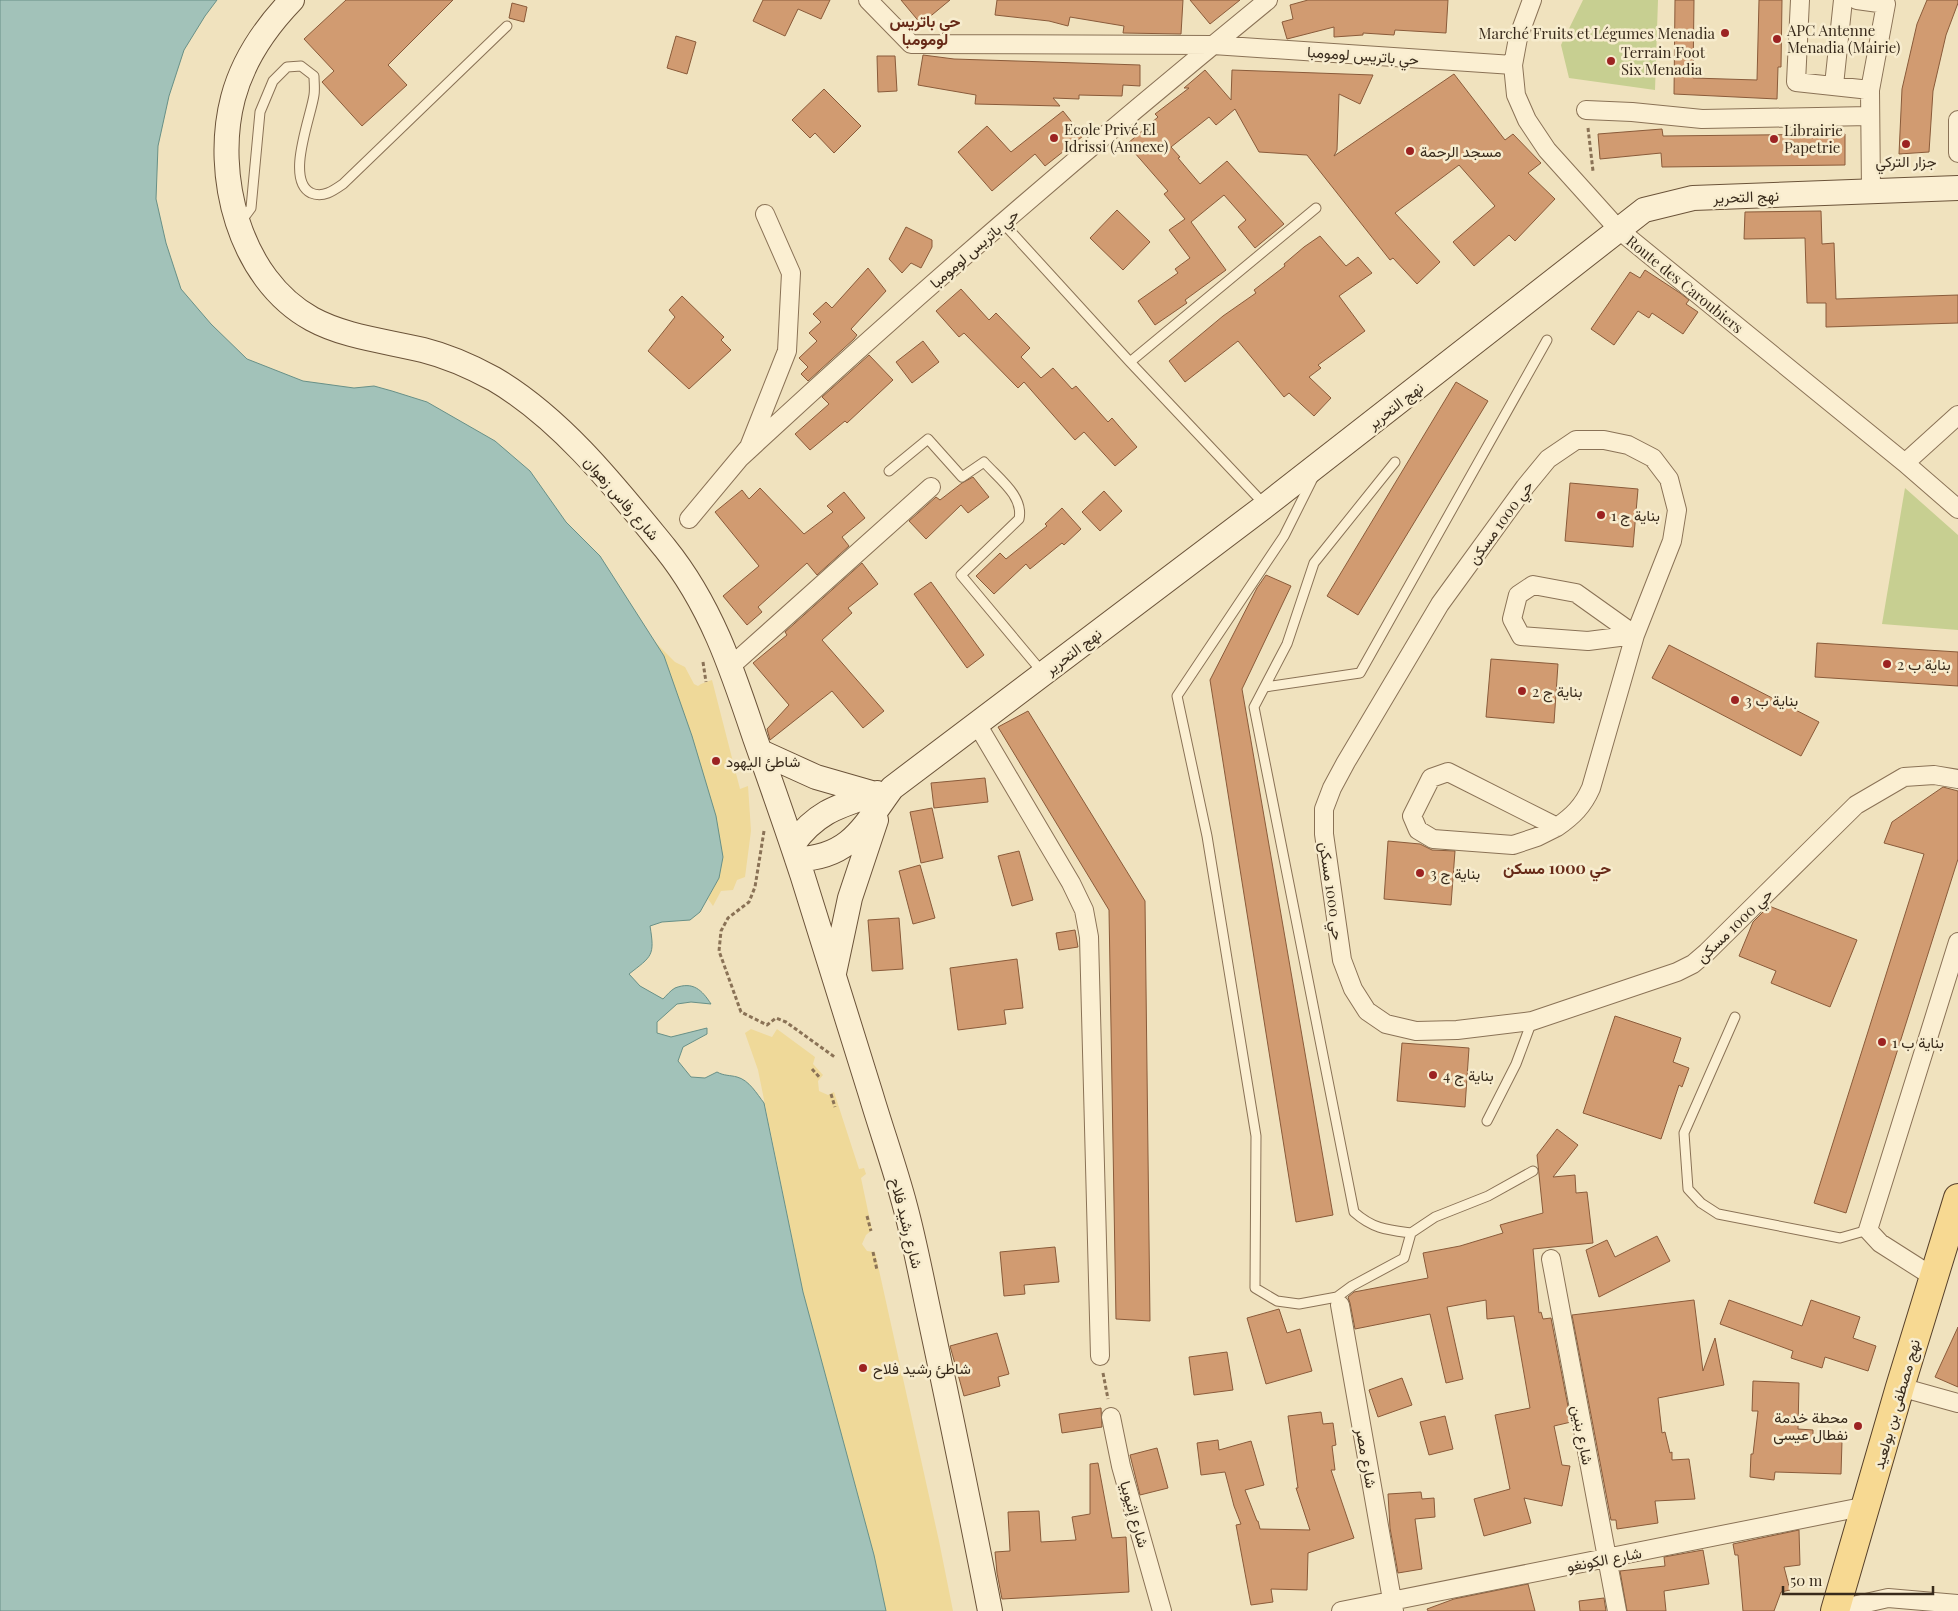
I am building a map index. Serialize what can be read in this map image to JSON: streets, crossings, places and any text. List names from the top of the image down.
{
  "streets": {
    "main road": ["نهج مصطفى بن بولعيد"],
    "street": [
      "حي باتريس لومومبا",
      "نهج التحرير",
      "Route des Caroubiers",
      "شارع رفاس زهوان",
      "حي 1000 مسكن",
      "شارع رشيد فلاح",
      "شارع بنين",
      "شارع مصر",
      "شارع إثيوبيا",
      "شارع الكونغو"
    ]
  },
  "crossings": [
    ["حي باتريس لومومبا", "Route des Caroubiers"],
    ["نهج التحرير", "Route des Caroubiers"],
    ["نهج التحرير", "شارع رفاس زهوان"],
    ["نهج التحرير", "شارع رشيد فلاح"],
    ["شارع رفاس زهوان", "شارع رشيد فلاح"],
    ["نهج مصطفى بن بولعيد", "شارع الكونغو"],
    ["شارع بنين", "شارع الكونغو"],
    ["شارع مصر", "شارع الكونغو"]
  ],
  "districts": ["حي باتريس لومومبا", "حي 1000 مسكن"],
  "places": [
    "Marché Fruits et Légumes Menadia",
    "APC Antenne Menadia (Mairie)",
    "Terrain Foot Six Menadia",
    "Ecole Privé El Idrissi (Annexe)",
    "Librairie Papetrie",
    "جزار التركي",
    "مسجد الرحمة",
    "بناية ج 1",
    "بناية ب 2",
    "بناية ج 2",
    "بناية ب 3",
    "شاطئ اليهود",
    "بناية ج 3",
    "بناية ب 1",
    "بناية ج 4",
    "شاطئ رشيد فلاح",
    "محطة خدمة نفطال عيسى"
  ],
  "scale_bar": "50 m"
}
